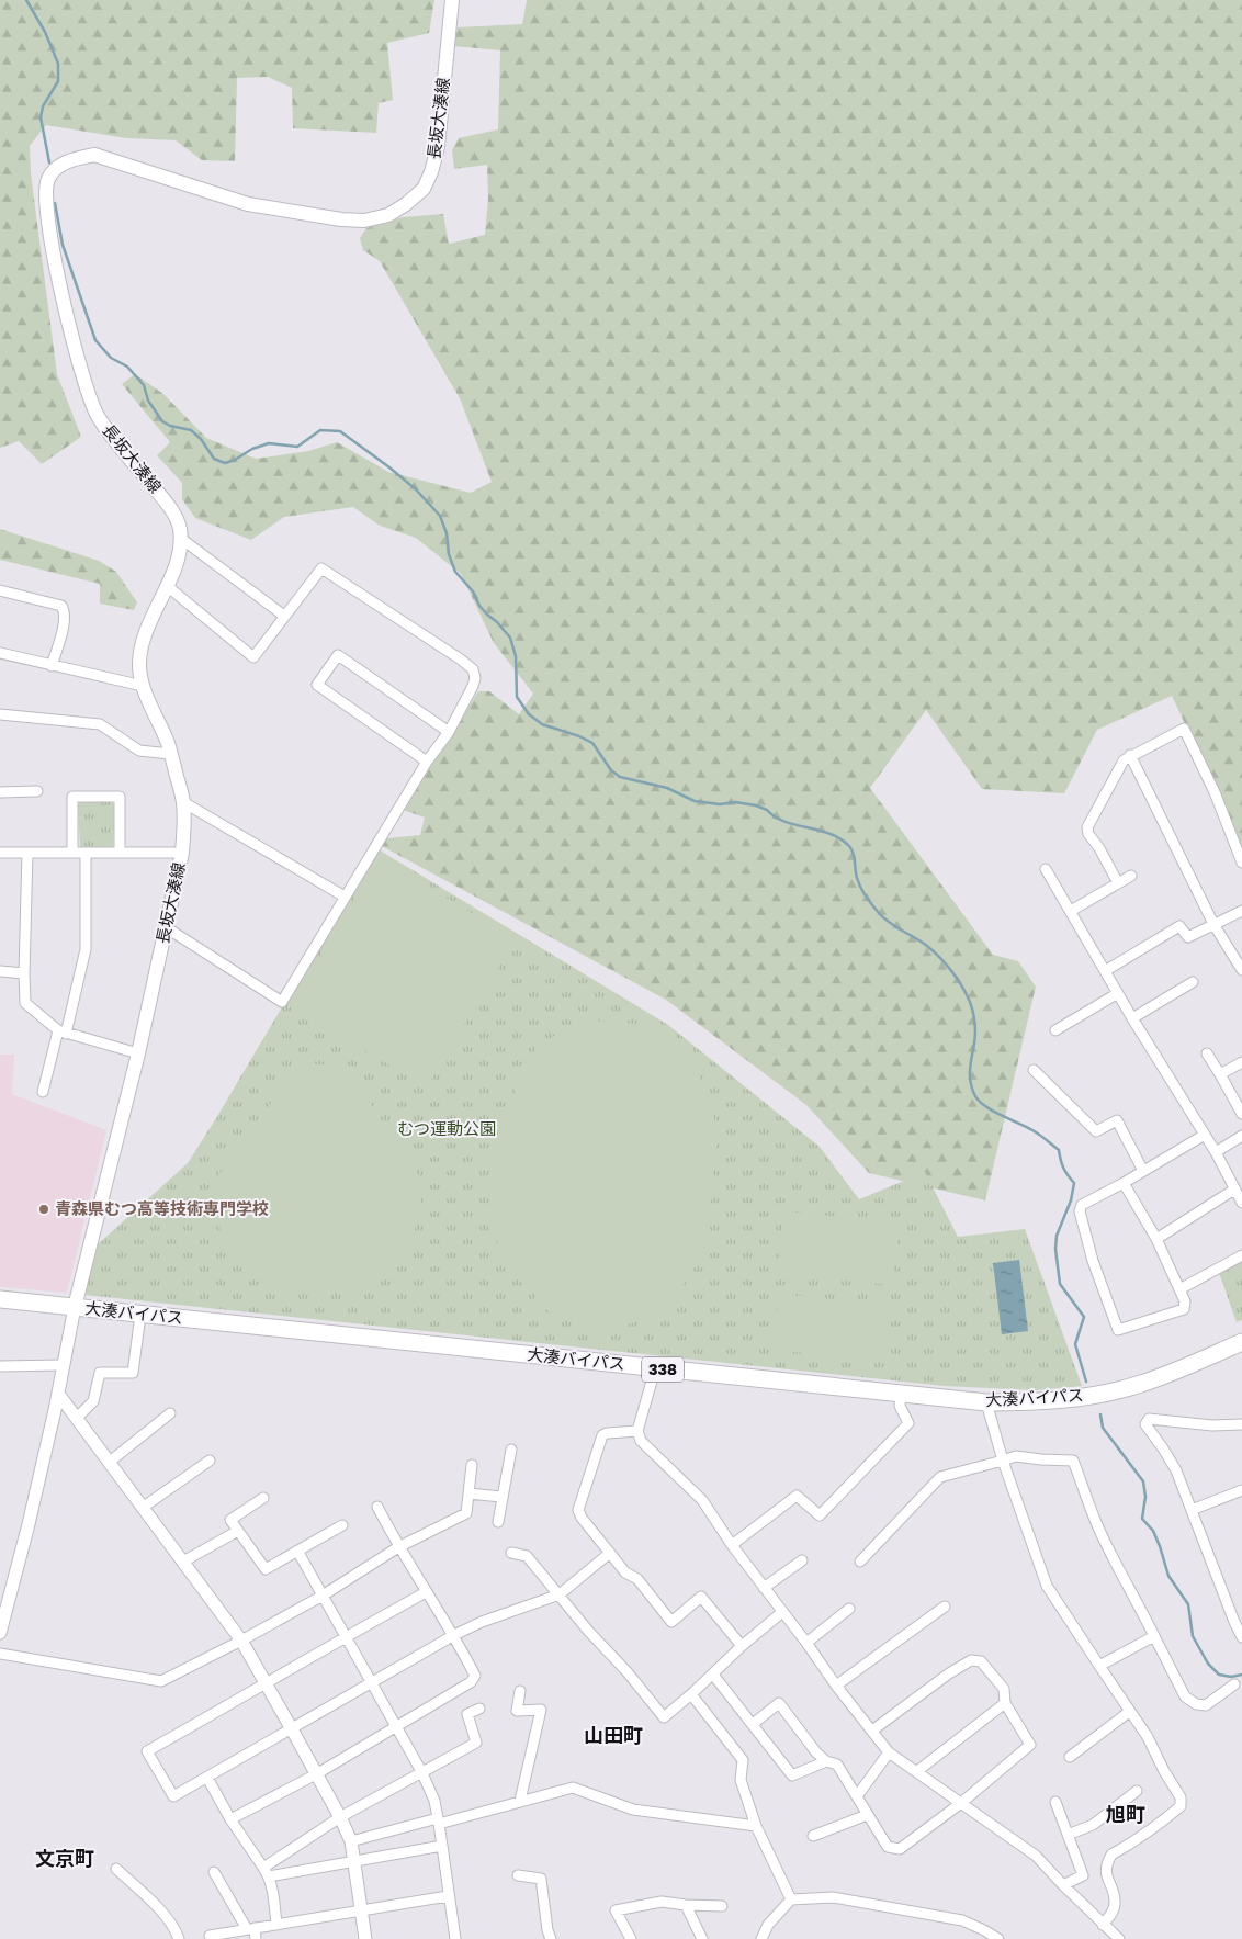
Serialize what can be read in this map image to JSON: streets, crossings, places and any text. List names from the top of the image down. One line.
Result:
{"streets":{"highway":["大湊バイパス","338"],"main road":["長坂大湊線"]},"crossings":[["長坂大湊線","大湊バイパス"]],"districts":["山田町","旭町","文京町"],"parks":["むつ運動公園"],"places":["青森県むつ高等技術専門学校"]}
